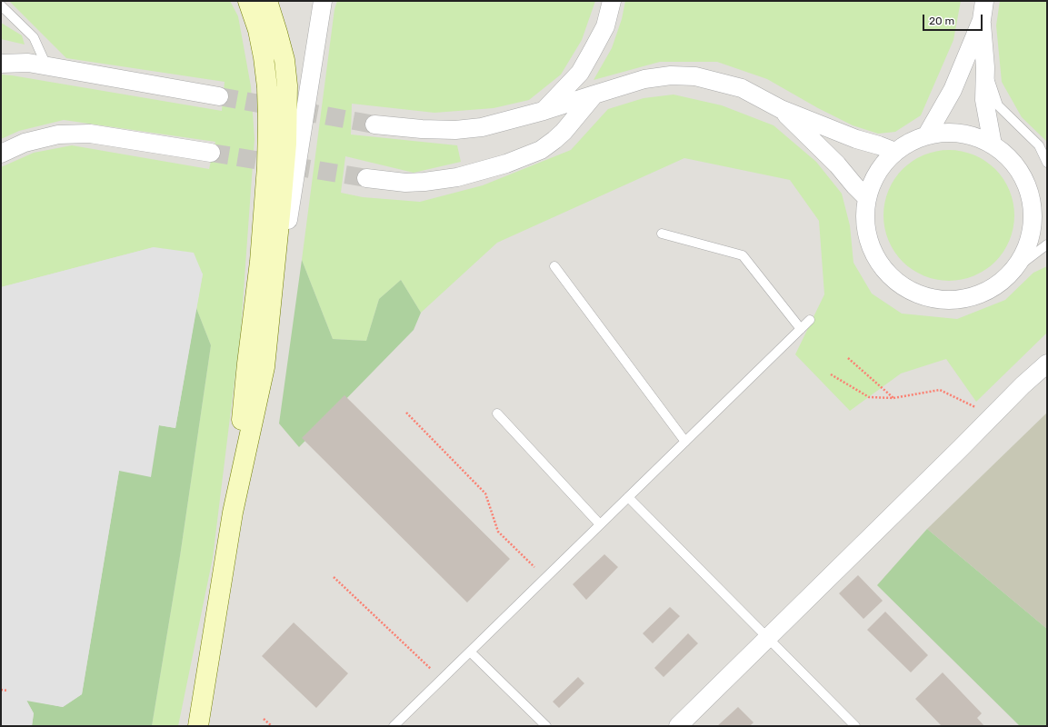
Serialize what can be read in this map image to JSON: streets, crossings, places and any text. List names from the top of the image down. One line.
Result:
{"scale_bar":"20 m"}
